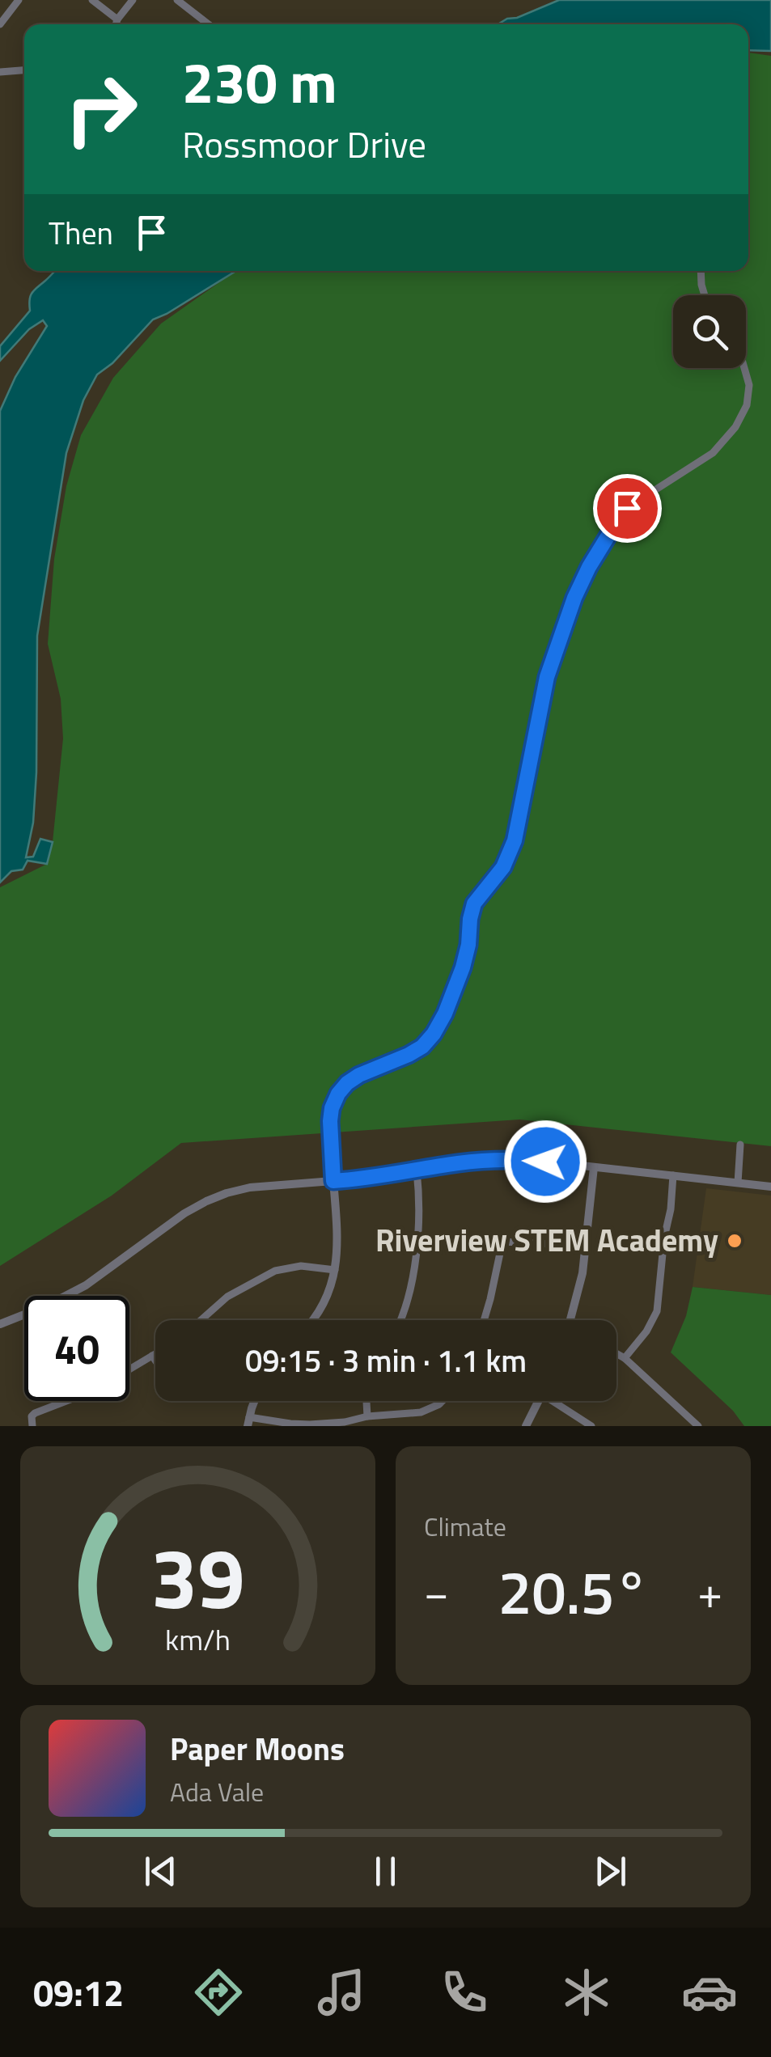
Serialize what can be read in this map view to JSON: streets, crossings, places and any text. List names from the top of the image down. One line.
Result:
{"places":["Riverview STEM Academy"],"page":{"turn":["230 m","Rossmoor Drive"],"then":"Then","limit":"40","trip":"09:15 · 3 min · 1.1 km","tile":"Climate","heat":["−","20.5°","+"],"song":["Paper Moons","Ada Vale"],"tabs":"09:12","gauge":["39","km/h"]}}
